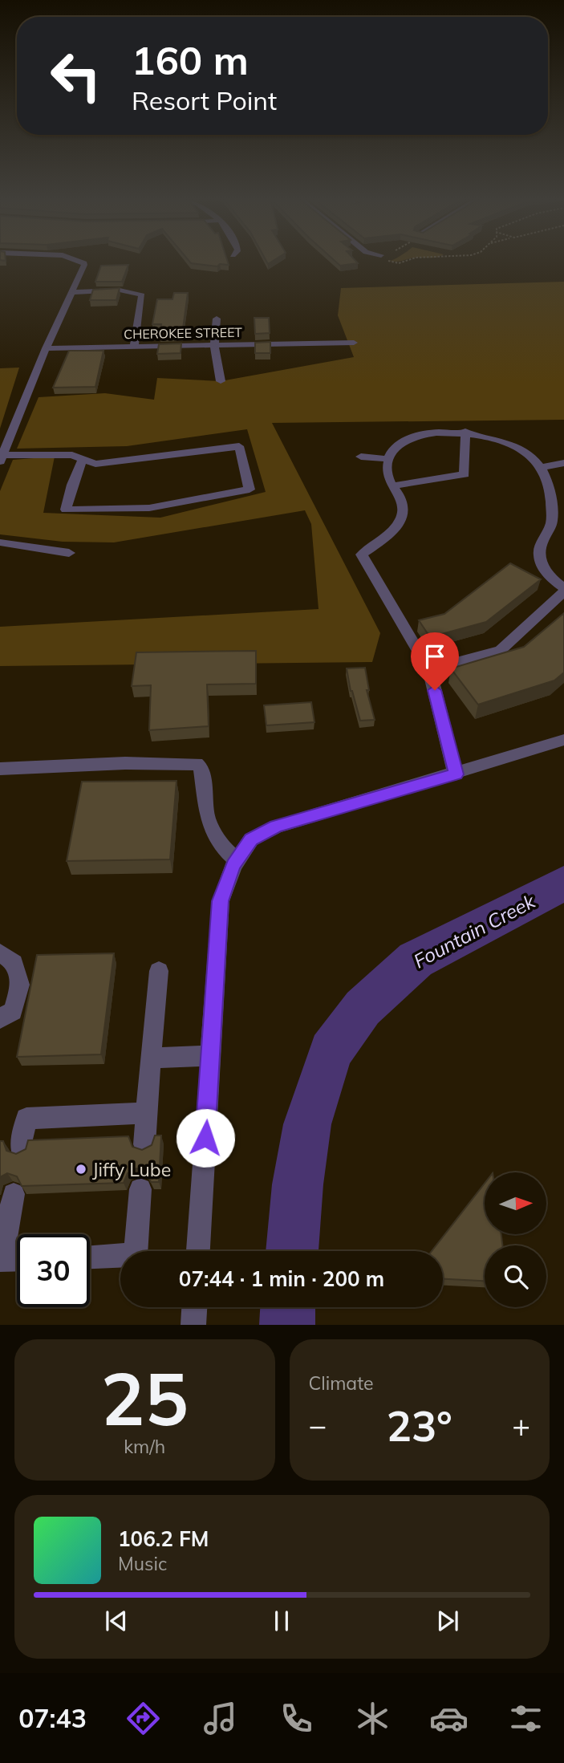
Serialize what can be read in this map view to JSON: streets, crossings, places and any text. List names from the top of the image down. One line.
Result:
{"streets":{"street":["CHEROKEE STREET"]},"water":["Fountain Creek"],"places":["Jiffy Lube"],"north":"right","page":{"turn":["160 m","Resort Point"],"limit":"30","trip":"07:44 · 1 min · 200 m","tile":[["25","km/h"],"Climate"],"heat":["−","23°","+"],"song":["106.2 FM","Music"],"tabs":"07:43"}}
